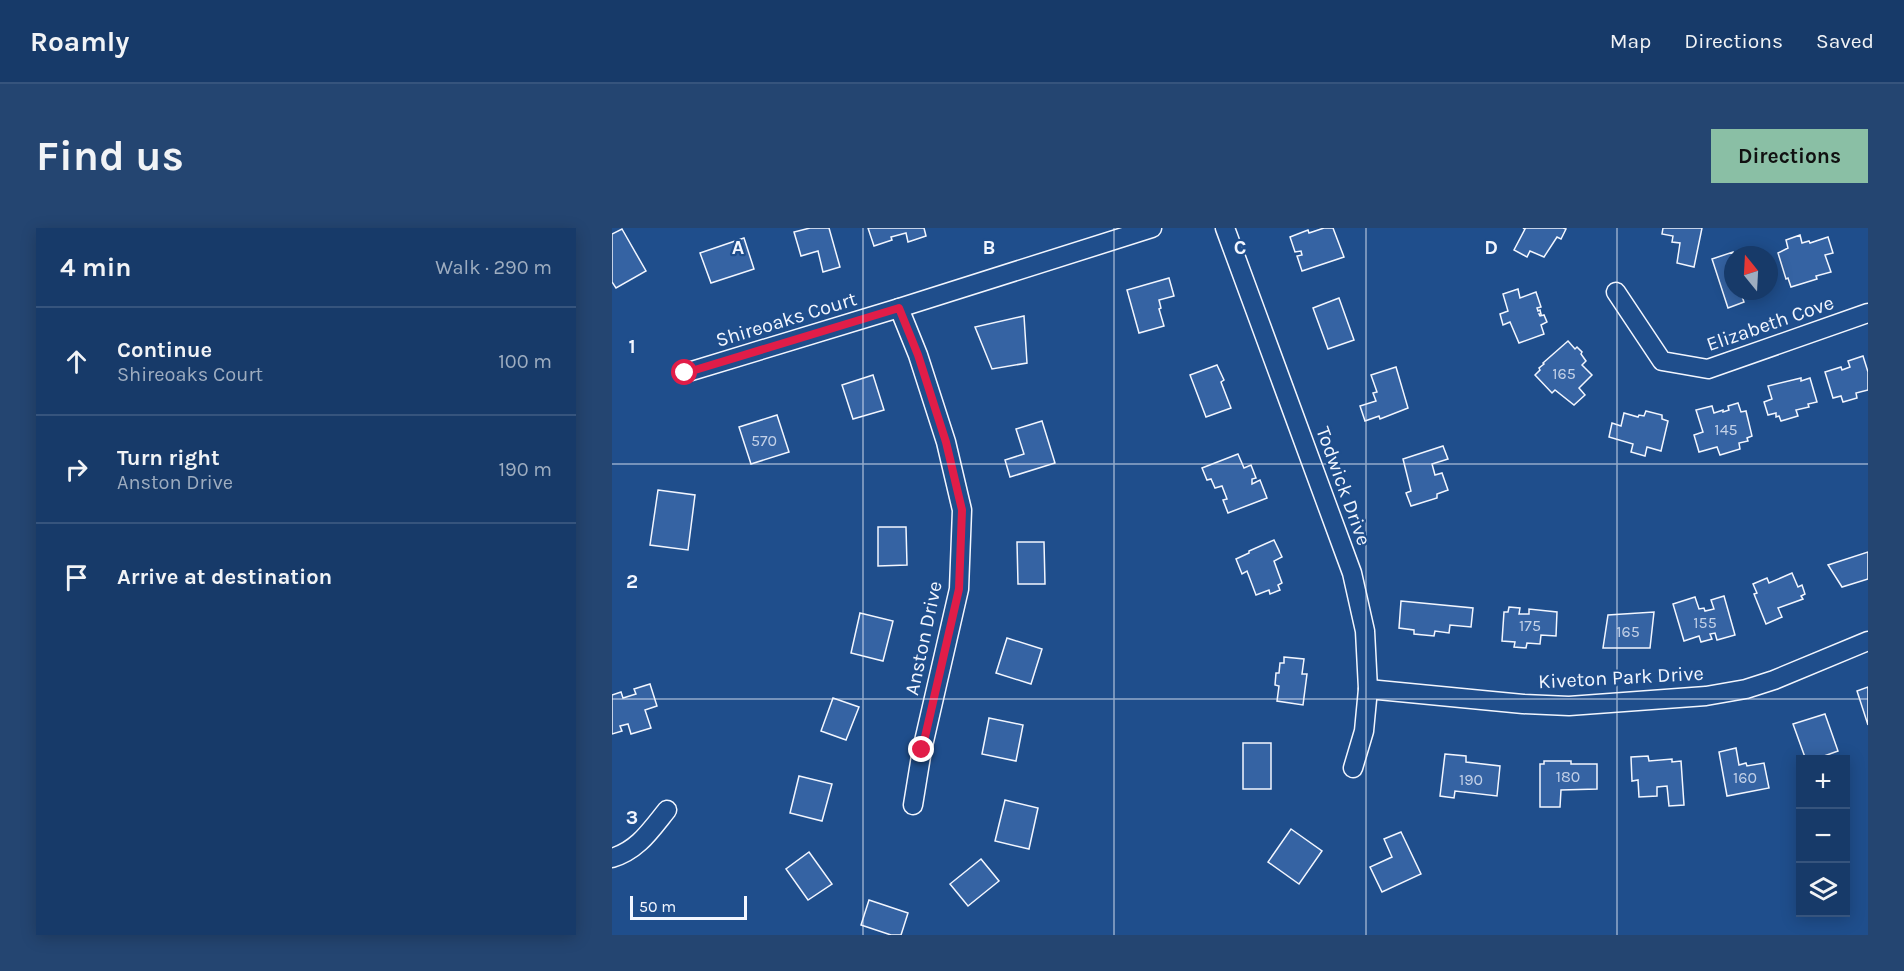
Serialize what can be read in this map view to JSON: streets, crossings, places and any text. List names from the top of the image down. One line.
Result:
{"streets":{"street":["Shireoaks Court","Elizabeth Cove","Todwick Drive","Anston Drive","Kiveton Park Drive"]},"crossings":[["Shireoaks Court","Anston Drive"],["Todwick Drive","Kiveton Park Drive"]],"house_numbers":["165","145","570","155","175","165","180","160","190"],"scale_bar":"50 m","north":"top","page":{"header":"Roamly","nav":["Map","Directions","Saved"],"buttons":"Directions","title":"Find us","heading":["4 min","Walk · 290 m"],"list":[["Continue","Shireoaks Court","100 m"],["Turn right","Anston Drive","190 m"],"Arrive at destination"],"map_buttons":["+","−"],"scale":"50 m"},"grid":{"columns":["A","B","C","D"],"rows":["1","2","3"]}}
